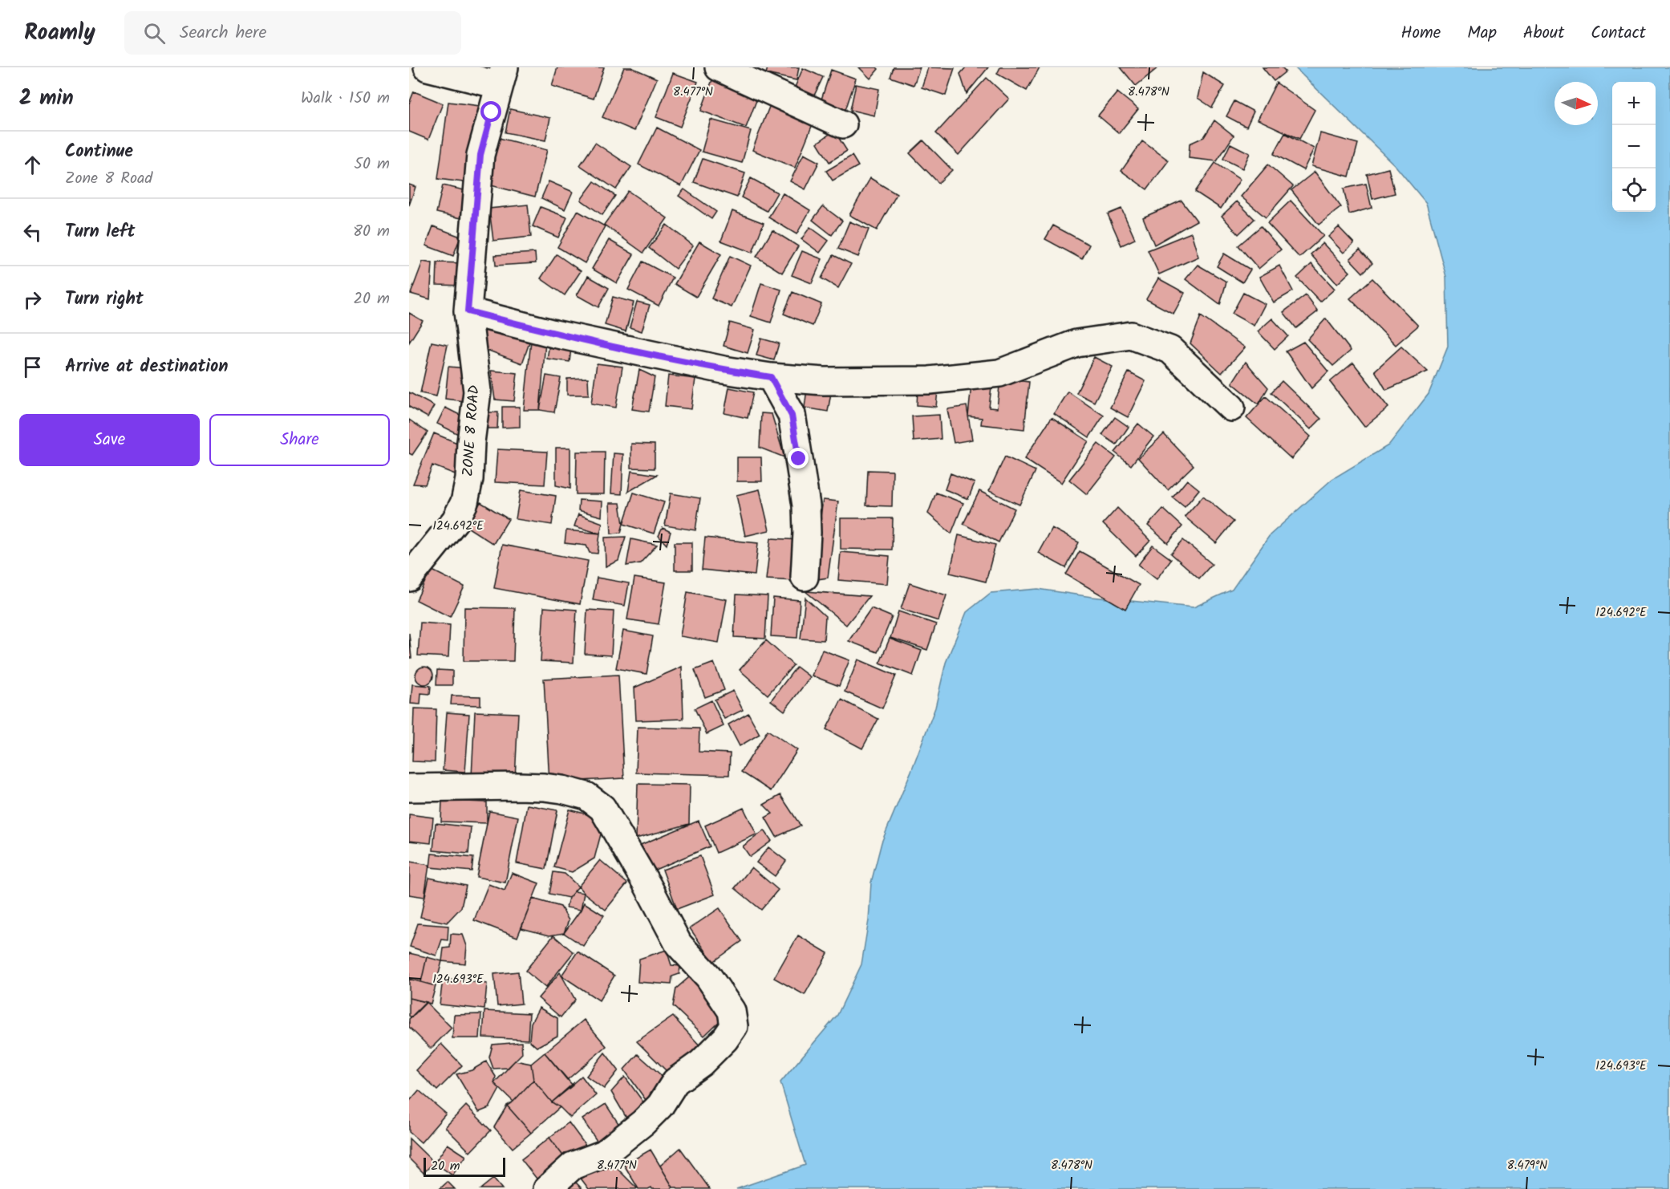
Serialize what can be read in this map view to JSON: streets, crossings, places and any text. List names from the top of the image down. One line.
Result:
{"streets":{"street":["ZONE 8 ROAD"]},"scale_bar":"20 m","north":"right","page":{"header":"Roamly","search":"Search here","nav":["Home","Map","About","Contact"],"heading":["2 min","Walk · 150 m"],"map_buttons":["+","−"],"list":[["Continue","Zone 8 Road","50 m"],["Turn left","80 m"],["Turn right","20 m"],"Arrive at destination"],"buttons":["Save","Share"],"scale":"20 m"},"coordinates":["8.477°N","8.478°N","124.692°E","124.693°E","8.479°N"]}
